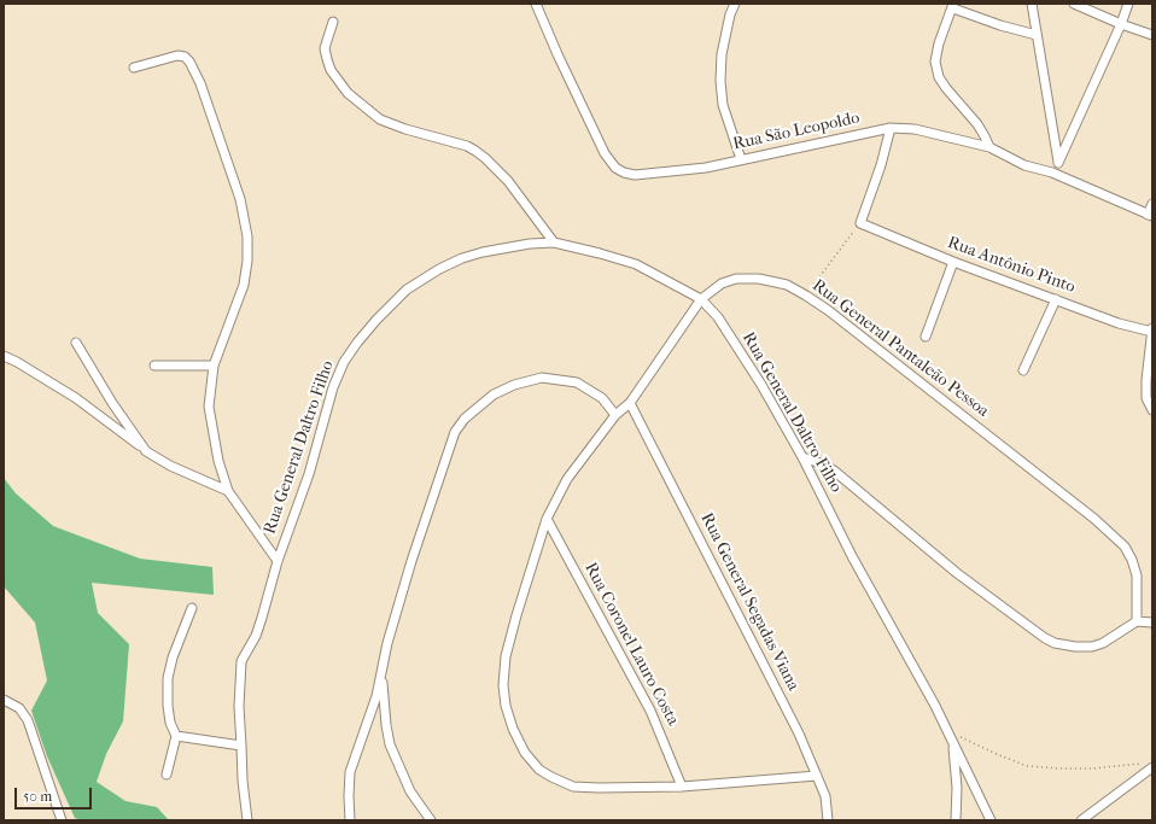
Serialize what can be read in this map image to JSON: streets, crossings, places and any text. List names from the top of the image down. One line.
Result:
{"streets":{"street":["Rua São Leopoldo","Rua Antônio Pinto","Rua General Pantaleão Pessoa","Rua General Daltro Filho","Rua General Segadas Viana","Rua Coronel Lauro Costa"]},"crossings":[["Rua General Pantaleão Pessoa","Rua General Daltro Filho"],["Rua General Pantaleão Pessoa","Rua General Segadas Viana"],["Rua General Pantaleão Pessoa","Rua Coronel Lauro Costa"]],"scale_bar":"50 m"}
